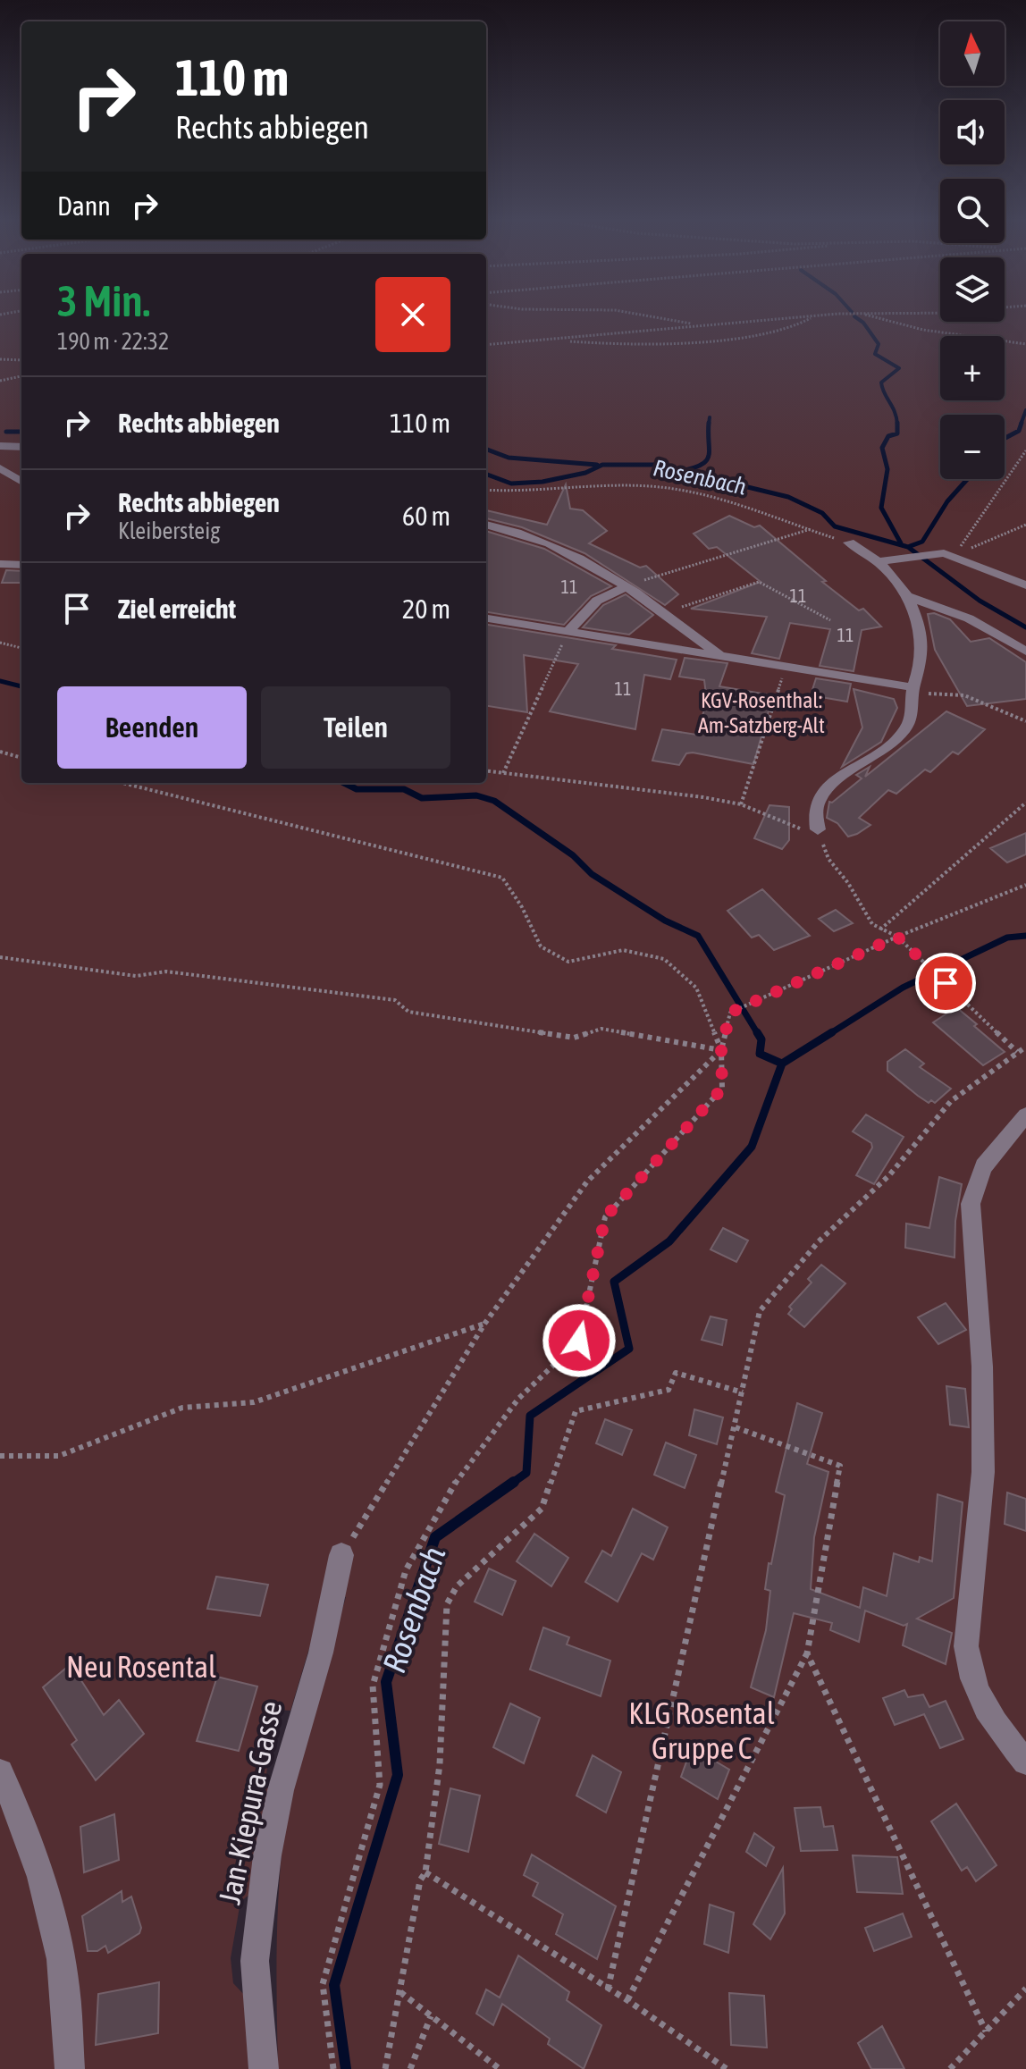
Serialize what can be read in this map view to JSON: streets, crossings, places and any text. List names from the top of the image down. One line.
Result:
{"streets":{"street":["Jan-Kiepura-Gasse"]},"water":["Rosenbach"],"parks":["KGV-Rosenthal: Am-Satzberg-Alt","Neu Rosental","KLG Rosental Gruppe C"],"house_numbers":["11","11","11","11"],"north":"top","page":{"map_buttons":["+","−"],"turn":["110 m","Rechts abbiegen"],"then":"Dann","heading":["3 Min.","190 m · 22:32"],"list":[{"name":"Rechts abbiegen","value":"110 m"},{"name":"Rechts abbiegen","note":"Kleibersteig","value":"60 m"},{"name":"Ziel erreicht","value":"20 m"}],"buttons":["Beenden","Teilen"]}}
